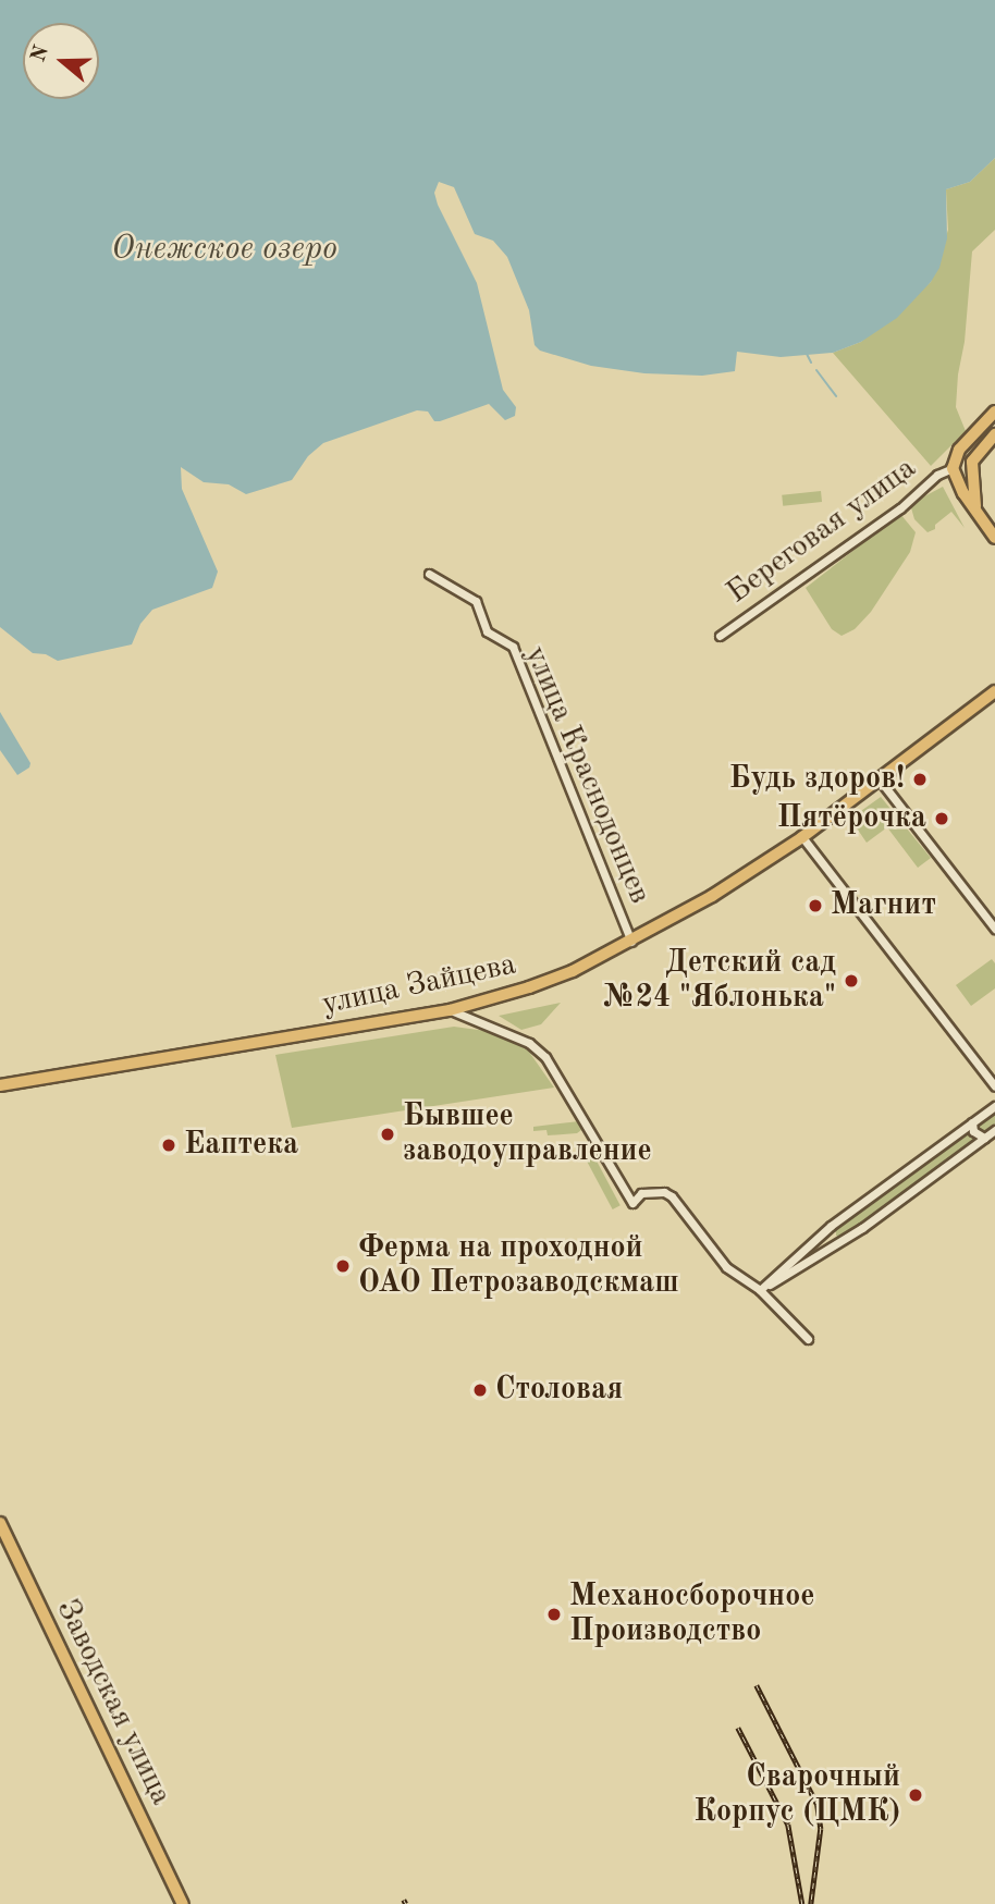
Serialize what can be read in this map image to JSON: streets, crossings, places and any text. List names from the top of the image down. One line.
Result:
{"streets":{"main road":["улица Зайцева","Заводская улица"],"street":["Береговая улица","улица Краснодонцев"]},"crossings":[["улица Краснодонцев","улица Зайцева"]],"water":["Онежское озеро"],"places":["Будь здоров!","Пятёрочка","Магнит","Детский сад №24 \"Яблонька\"","Бывшее заводоуправление","Еаптека","Ферма на проходной ОАО Петрозаводскмаш","Столовая","Механосборочное Производство","Сварочный Корпус (ЦМК)"],"north":"left"}
